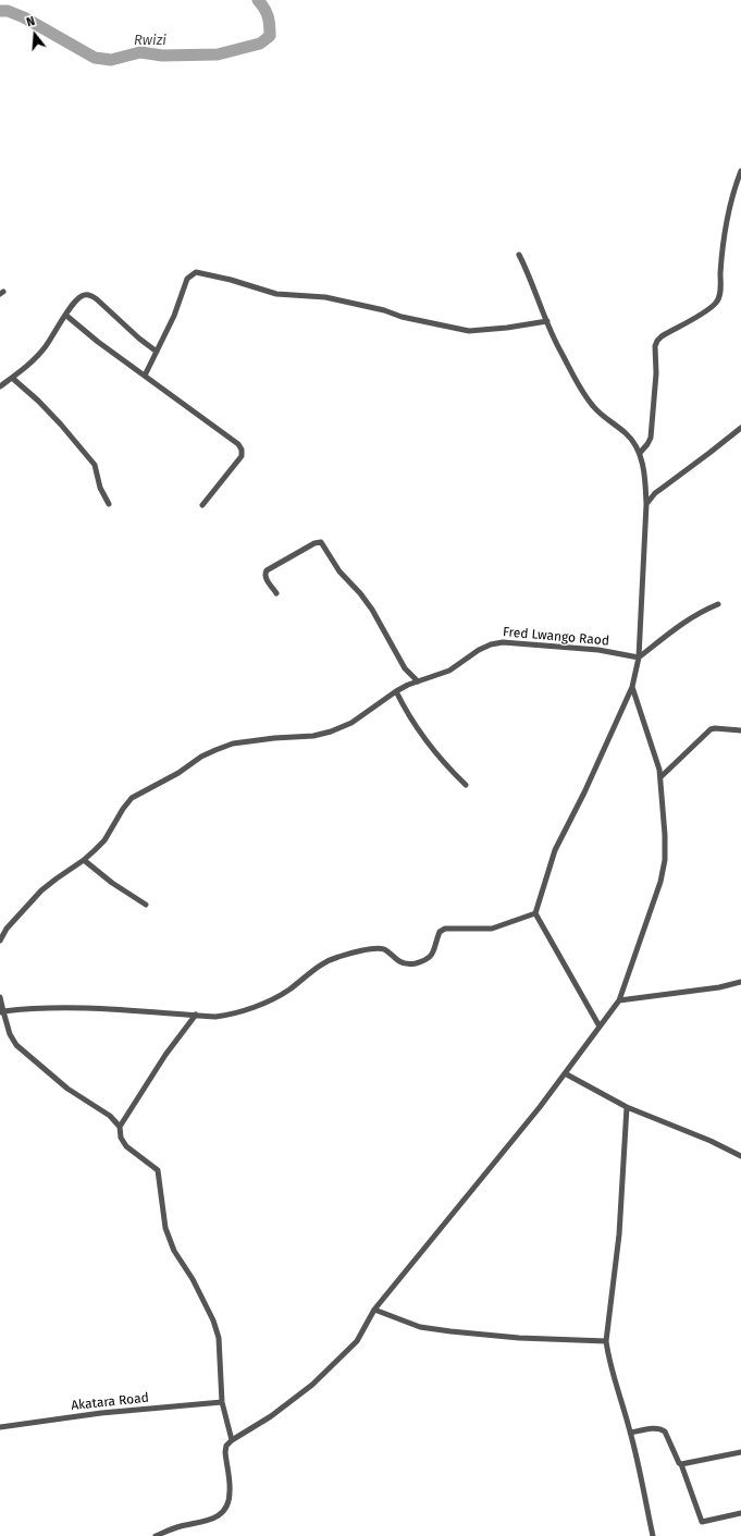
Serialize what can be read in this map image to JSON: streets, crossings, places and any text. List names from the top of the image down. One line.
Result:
{"streets":{"street":["Fred Lwango Raod","Akatara Road"]},"water":["Rwizi"],"north":"top"}
